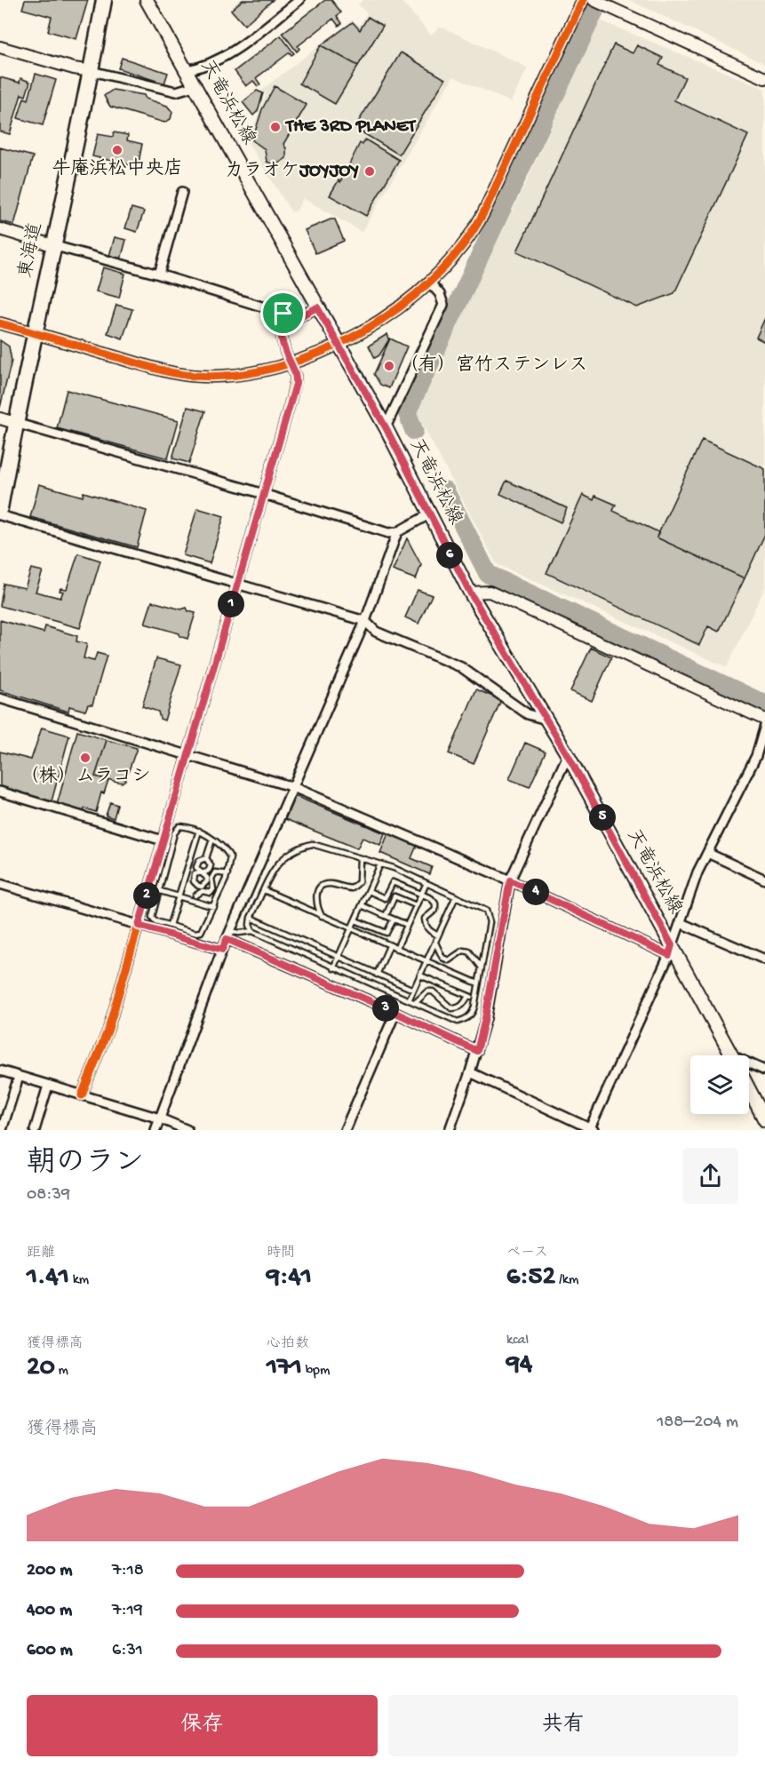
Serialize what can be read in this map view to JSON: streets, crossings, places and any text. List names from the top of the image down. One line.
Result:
{"streets":{"highway":["東海道"],"main road":["天竜浜松線"]},"places":["THE 3RD PLANET","牛庵浜松中央店","カラオケJOYJOY","（有）宮竹ステンレス","（株）ムラコシ"],"page":{"pins":["6","1","5","4","2","3"],"heading":["朝のラン","08:39"],"stats":[["距離","1.41 km"],["時間","9:41"],["ペース","6:52 /km"],["獲得標高","20 m"],["心拍数","171 bpm"],["kcal","94"]],"chart":["獲得標高","188–204 m"],"list":[{"name":"200 m","note":"7:18"},{"name":"400 m","note":"7:19"},{"name":"600 m","note":"6:31"}],"buttons":["保存","共有"]}}
